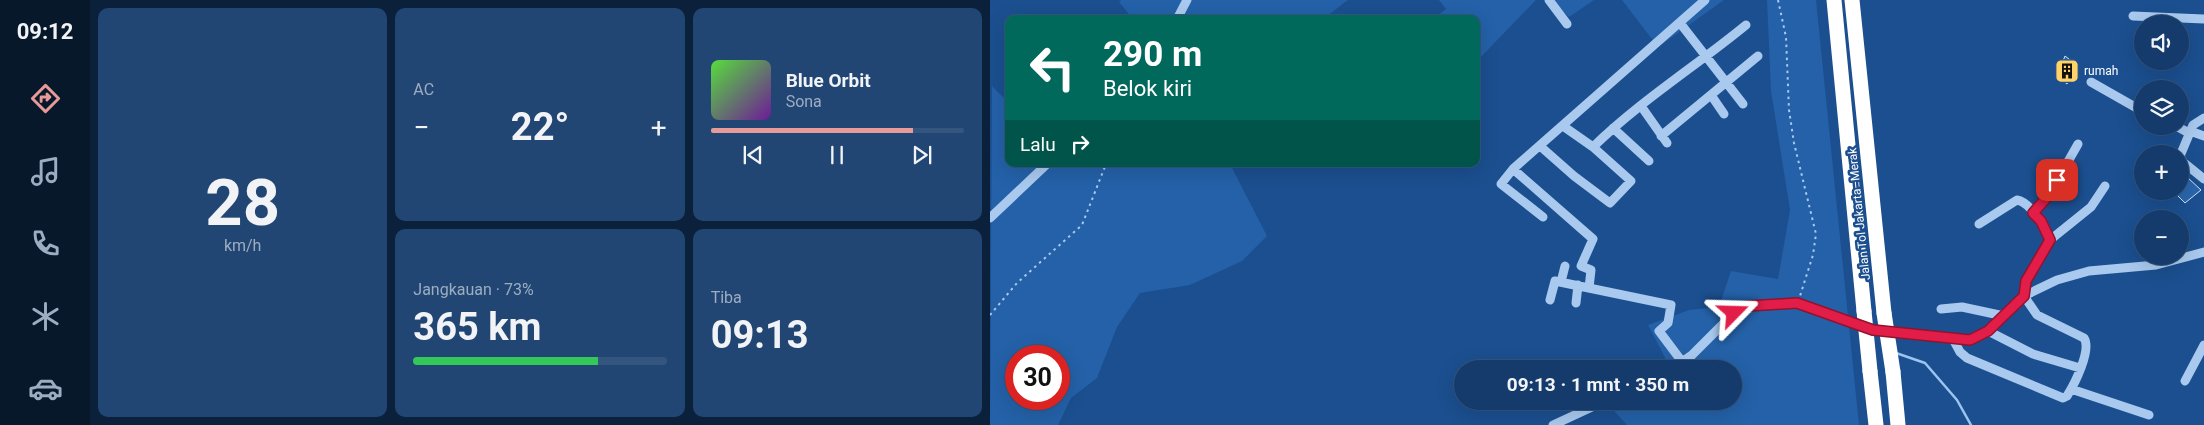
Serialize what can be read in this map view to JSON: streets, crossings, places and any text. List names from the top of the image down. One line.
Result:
{"streets":{"highway":["Jalan Tol Jakarta–Merak"]},"places":{"building":["rumah"]},"page":{"tabs":"09:12","tile":[["28","km/h"],"AC",["Jangkauan · 73%","365 km"],["Tiba","09:13"]],"map_buttons":["+","−"],"turn":["290 m","Belok kiri"],"song":["Blue Orbit","Sona"],"heat":["−","22°","+"],"then":"Lalu","limit":"30","trip":"09:13 · 1 mnt · 350 m"}}
